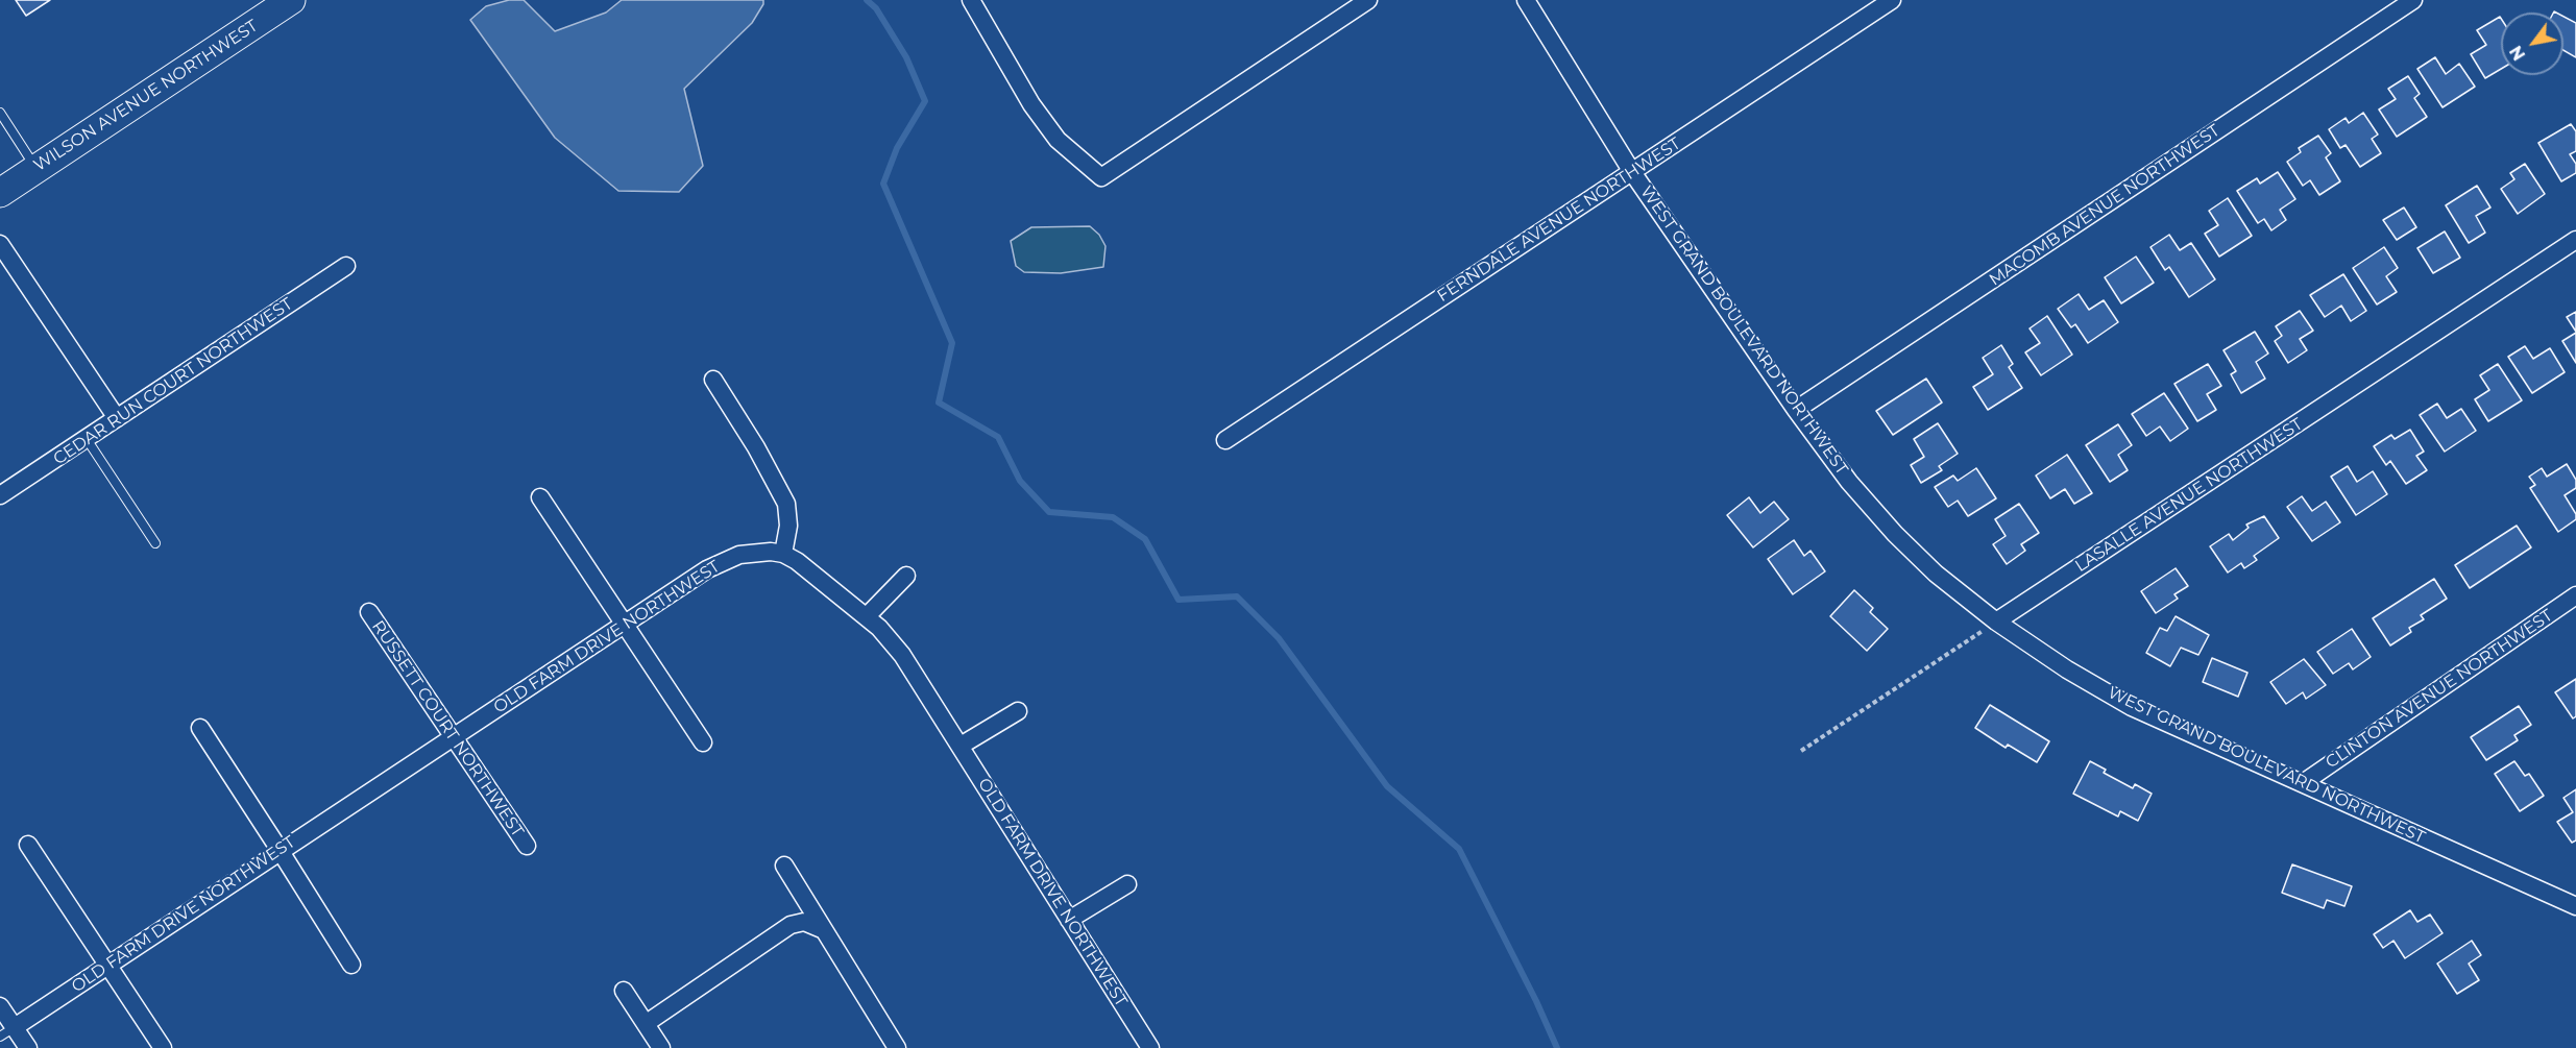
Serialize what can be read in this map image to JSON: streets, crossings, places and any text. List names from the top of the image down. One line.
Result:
{"streets":{"main road":["WILSON AVENUE NORTHWEST"],"street":["MACOMB AVENUE NORTHWEST","FERNDALE AVENUE NORTHWEST","WEST GRAND BOULEVARD NORTHWEST","CEDAR RUN COURT NORTHWEST","LASALLE AVENUE NORTHWEST","OLD FARM DRIVE NORTHWEST","CLINTON AVENUE NORTHWEST","RUSSETT COURT NORTHWEST"]},"crossings":[["MACOMB AVENUE NORTHWEST","WEST GRAND BOULEVARD NORTHWEST"],["FERNDALE AVENUE NORTHWEST","WEST GRAND BOULEVARD NORTHWEST"],["WEST GRAND BOULEVARD NORTHWEST","LASALLE AVENUE NORTHWEST"],["WEST GRAND BOULEVARD NORTHWEST","CLINTON AVENUE NORTHWEST"],["OLD FARM DRIVE NORTHWEST","RUSSETT COURT NORTHWEST"]],"north":"bottom left"}
